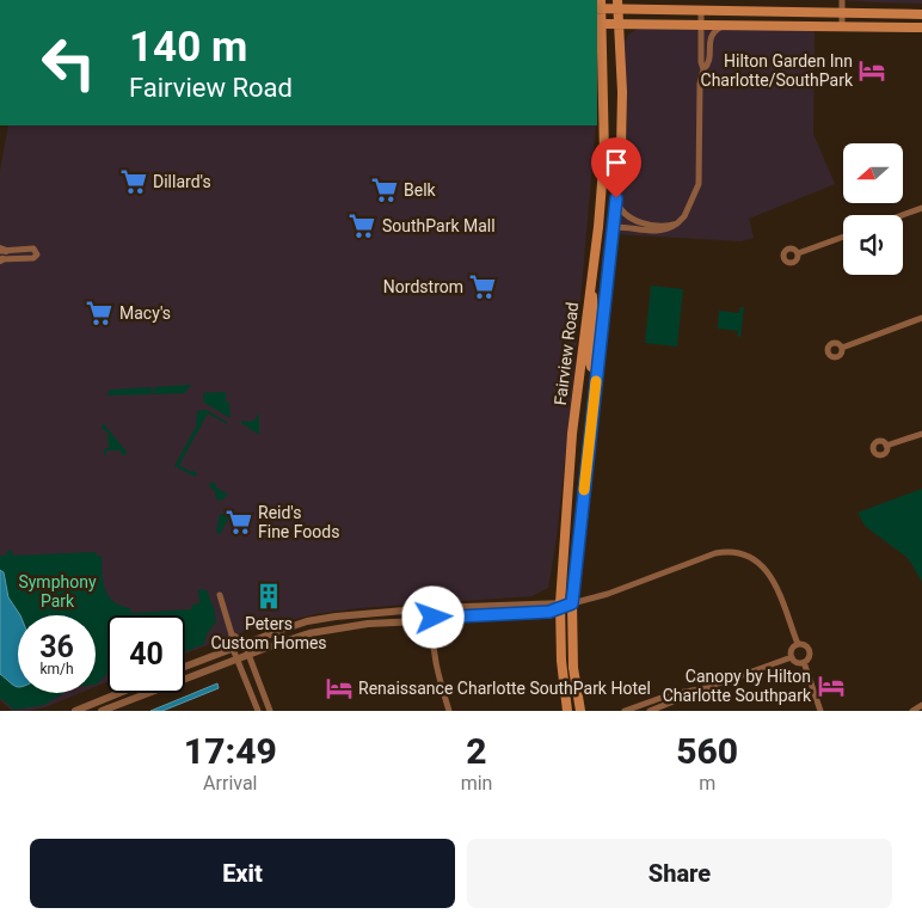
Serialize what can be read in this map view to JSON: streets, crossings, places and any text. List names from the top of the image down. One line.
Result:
{"streets":{"main road":["Fairview Road"]},"parks":["Symphony Park"],"places":{"hotel":["Hilton Garden Inn Charlotte/SouthPark","Canopy by Hilton Charlotte Southpark","Renaissance Charlotte SouthPark Hotel"],"supermarket":["Dillard's","Belk","SouthPark Mall","Nordstrom","Macy's","Reid's Fine Foods"],"building":["Peters Custom Homes"]},"north":"left","page":{"turn":["140 m","Fairview Road"],"speed":"36 km/h","limit":"40","eta":["17:49","Arrival","2","min","560","m"],"buttons":["Exit","Share"]}}
